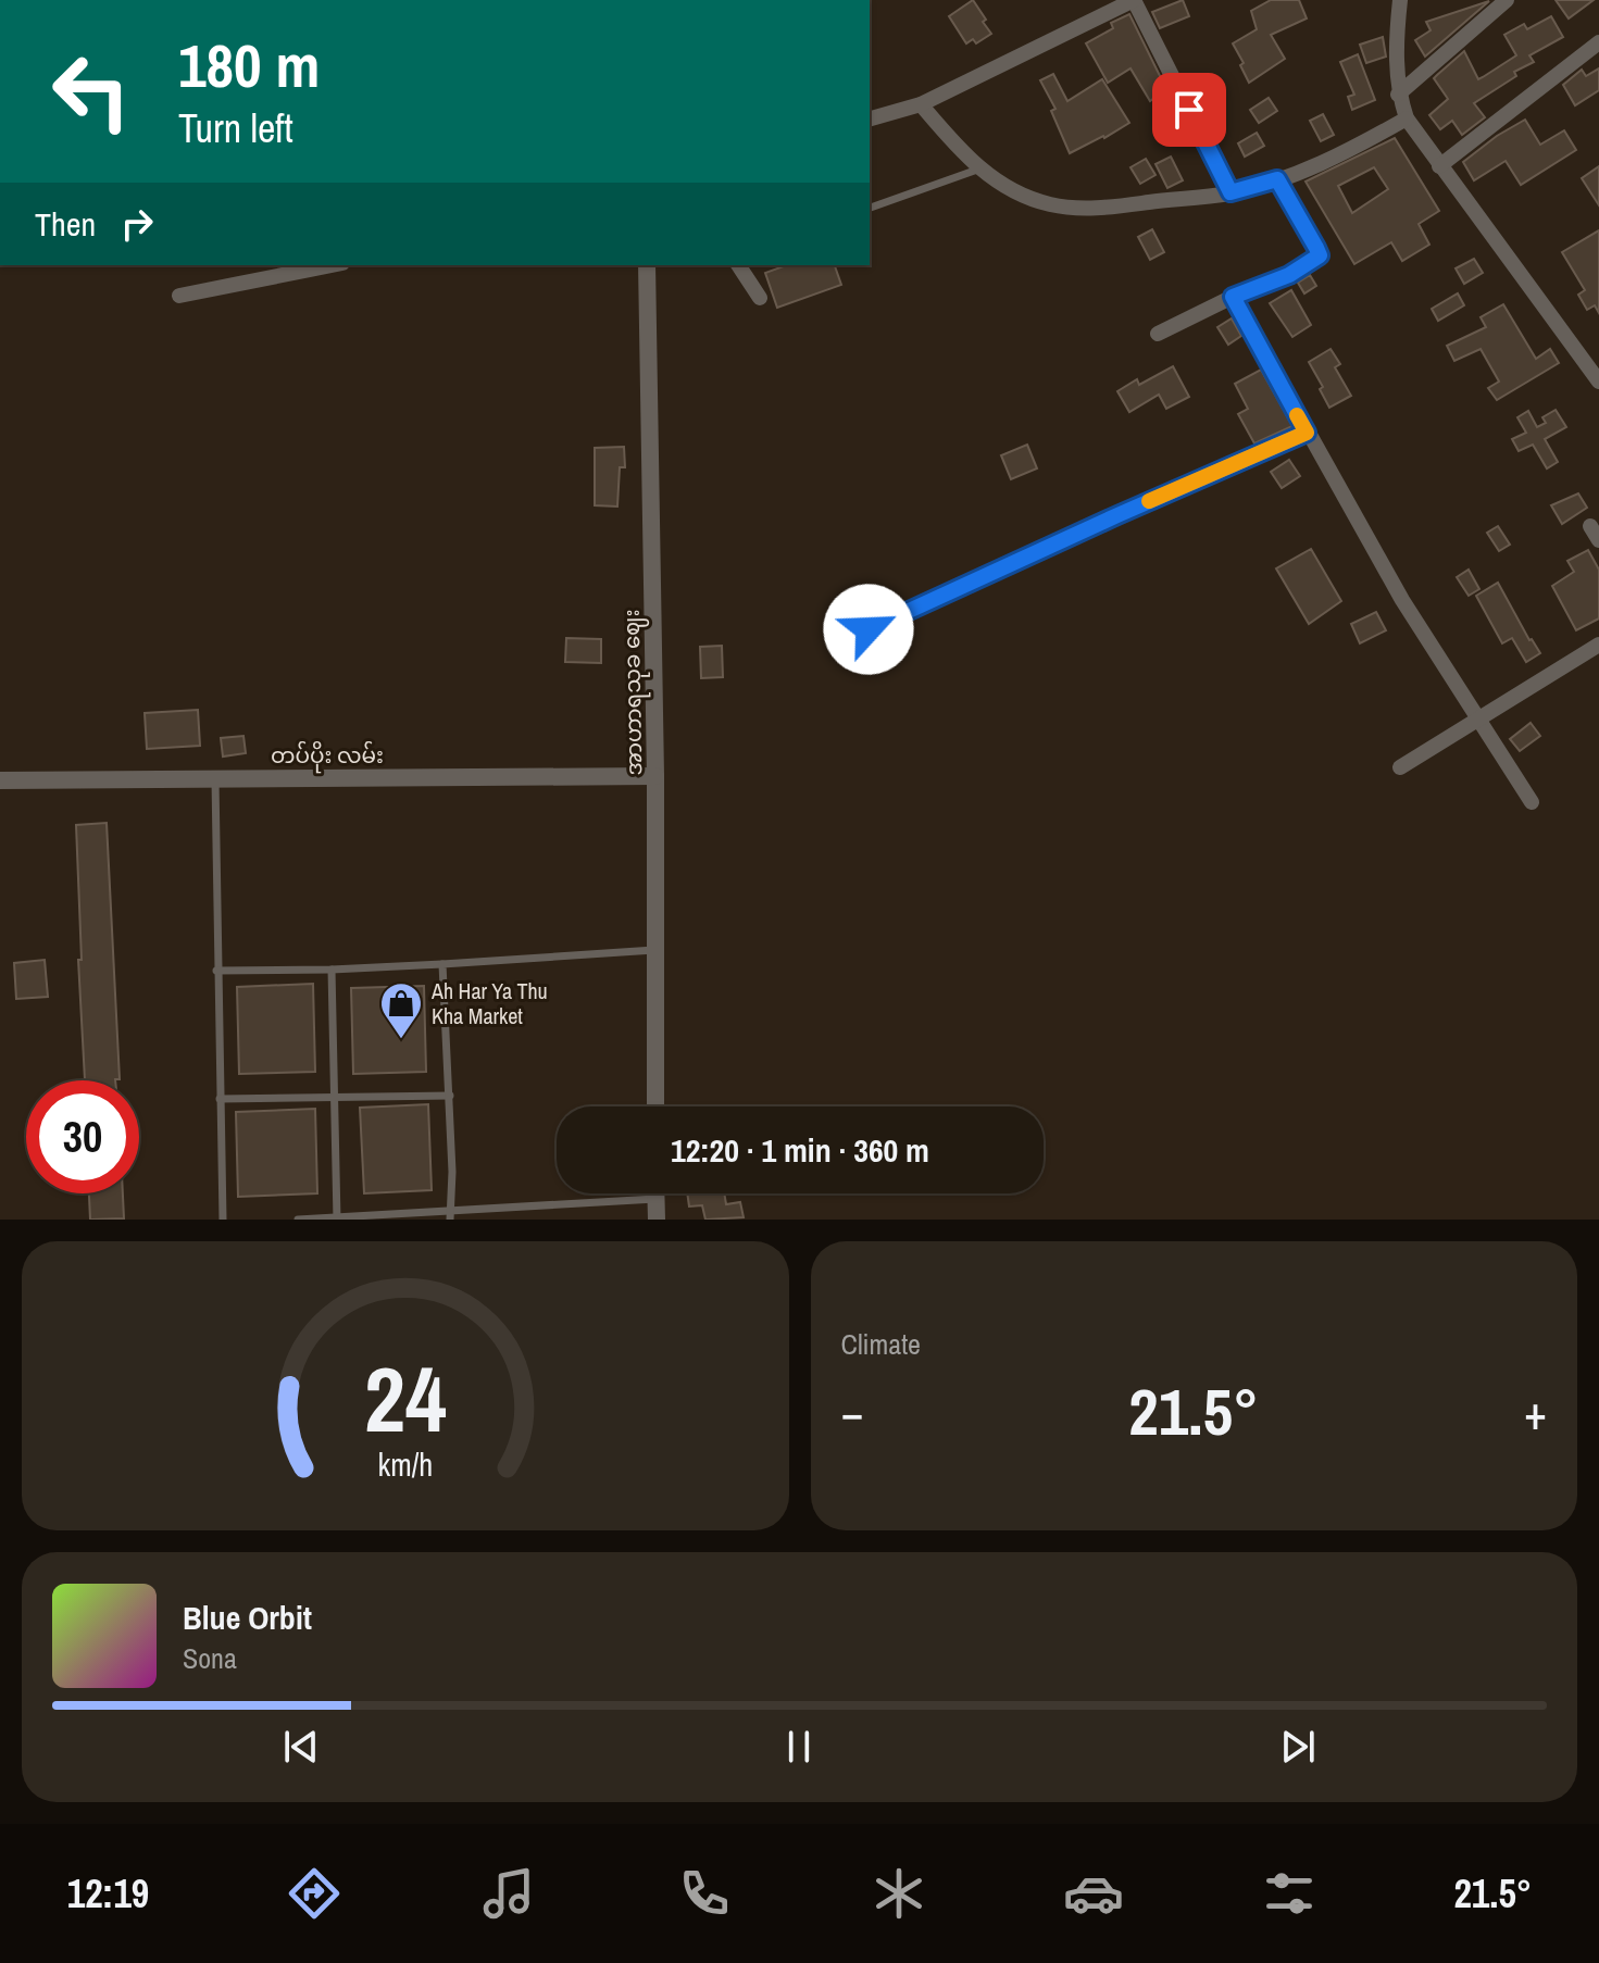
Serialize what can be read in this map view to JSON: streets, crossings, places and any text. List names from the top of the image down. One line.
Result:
{"streets":{"street":["အာဟာရသုခ ဈေး","တပ်ပိုး လမ်း"]},"crossings":[["အာဟာရသုခ ဈေး","တပ်ပိုး လမ်း"]],"places":{"shop":["Ah Har Ya Thu Kha Market"]},"page":{"turn":["180 m","Turn left"],"then":"Then","limit":"30","trip":"12:20 · 1 min · 360 m","tile":"Climate","heat":["−","21.5°","+"],"song":["Blue Orbit","Sona"],"tabs":["12:19","21.5°"],"gauge":["24","km/h"]}}
